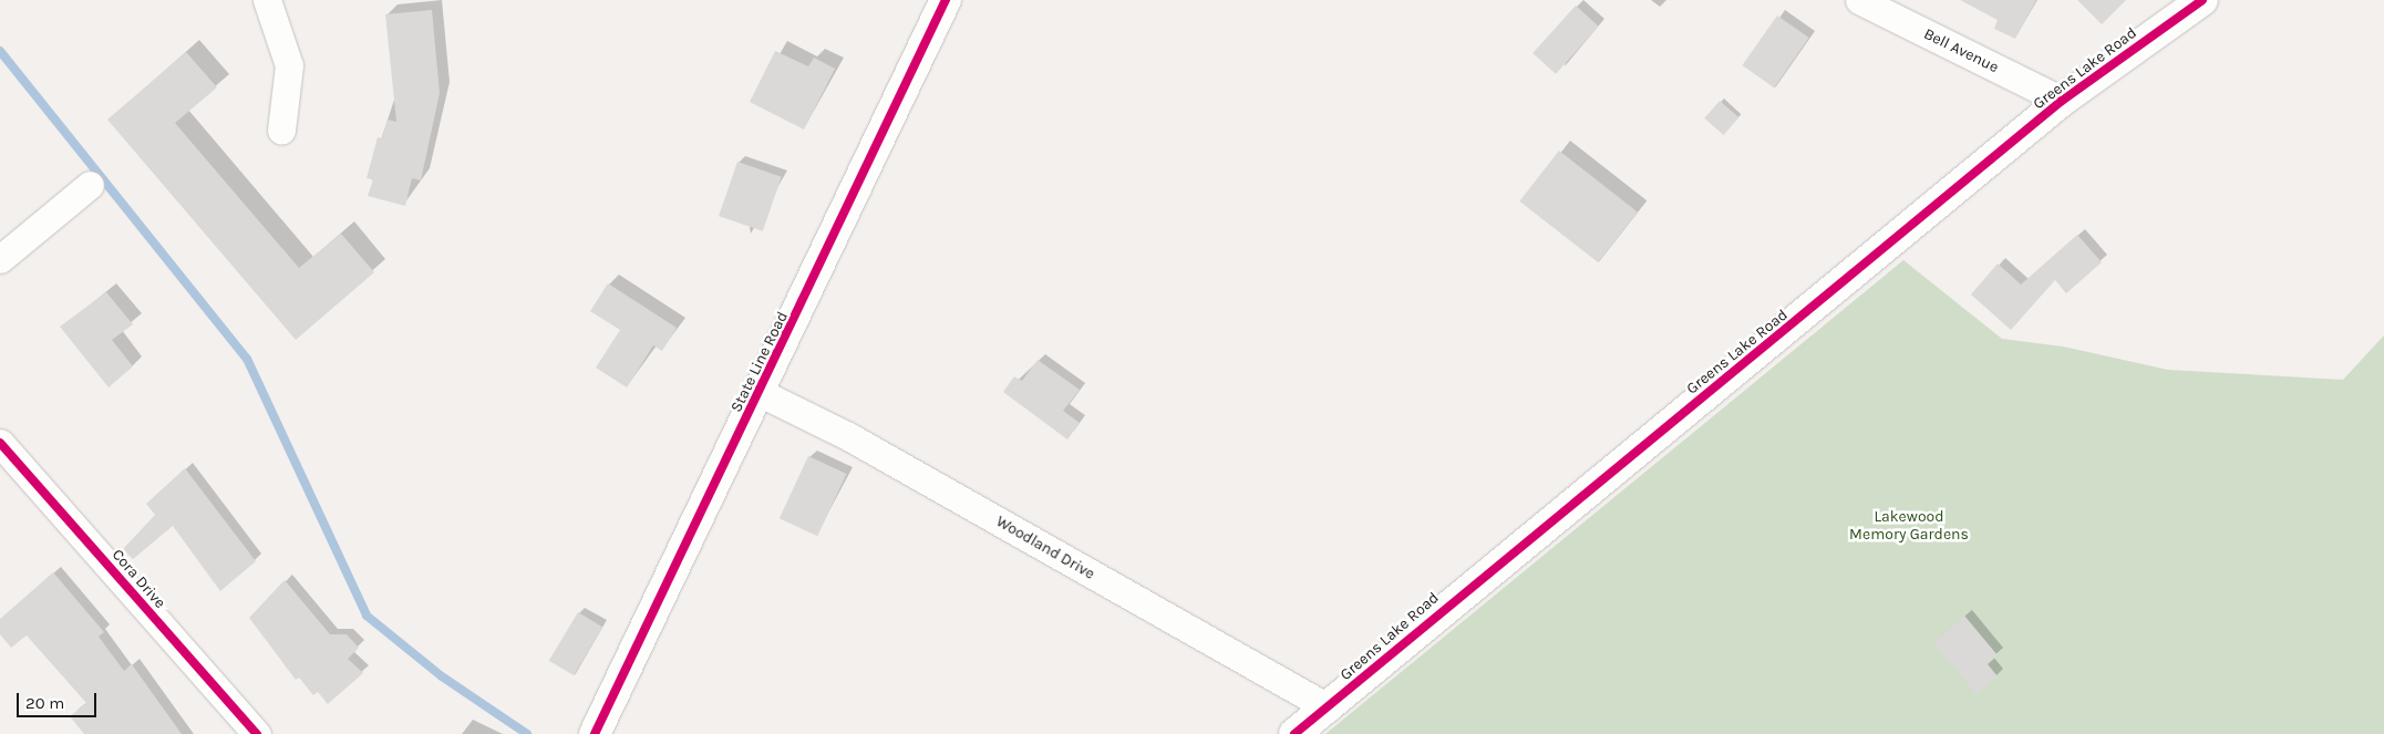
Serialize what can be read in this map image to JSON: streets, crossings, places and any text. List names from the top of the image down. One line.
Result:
{"streets":{"street":["Bell Avenue","Greens Lake Road","State Line Road","Woodland Drive","Cora Drive"]},"crossings":[["Bell Avenue","Greens Lake Road"],["Greens Lake Road","Woodland Drive"],["State Line Road","Woodland Drive"]],"parks":["Lakewood Memory Gardens"],"scale_bar":"20 m"}
